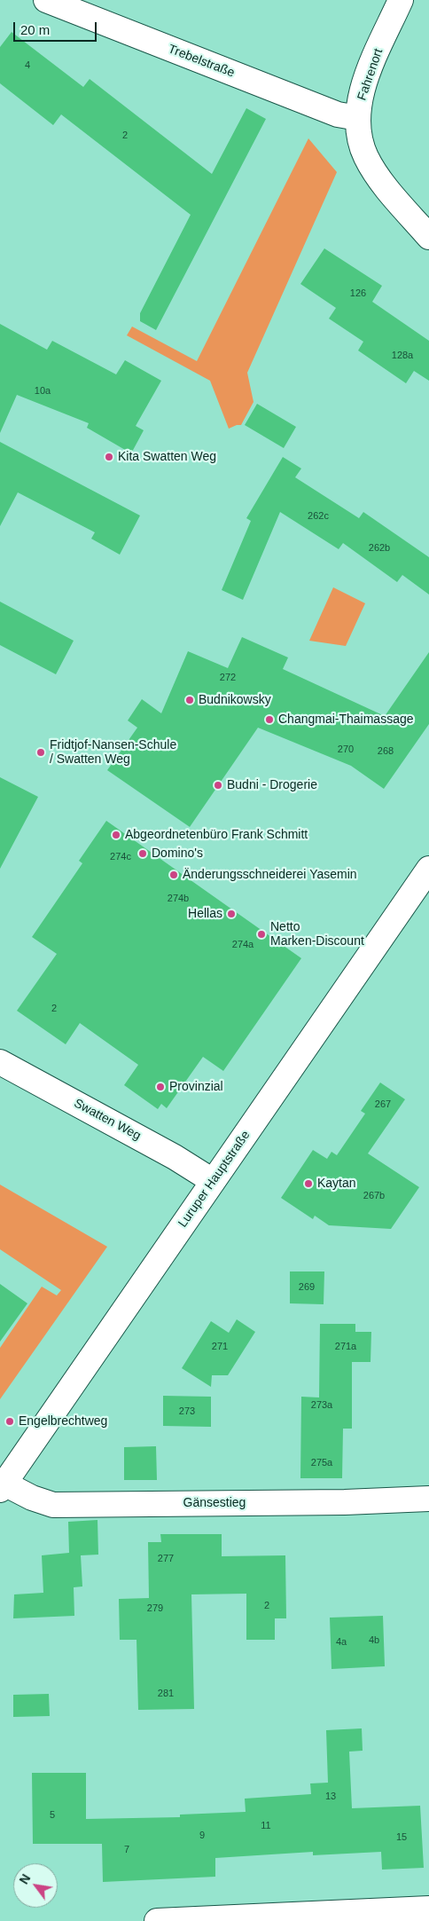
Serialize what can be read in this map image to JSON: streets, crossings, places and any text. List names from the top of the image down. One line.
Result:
{"streets":{"street":["Trebelstraße","Fahrenort","Swatten Weg","Luruper Hauptstraße","Gänsestieg"]},"crossings":[["Trebelstraße","Fahrenort"],["Swatten Weg","Luruper Hauptstraße"],["Luruper Hauptstraße","Gänsestieg"]],"places":["Kita Swatten Weg","Budnikowsky","Changmai-Thaimassage","Fridtjof-Nansen-Schule / Swatten Weg","Budni - Drogerie","Abgeordnetenbüro Frank Schmitt","Domino's","Änderungsschneiderei Yasemin","Hellas","Netto Marken-Discount","Provinzial","Kaytan","Engelbrechtweg"],"house_numbers":["4","2","126","128a","10a","262c","262b","272","270","268","274c","274b","274a","2","267","267b","269","271","271a","273a","273","275a","277","2","279","4b","4a","281","13","5","11","9","15","7"],"scale_bar":"20 m","north":"top left"}
